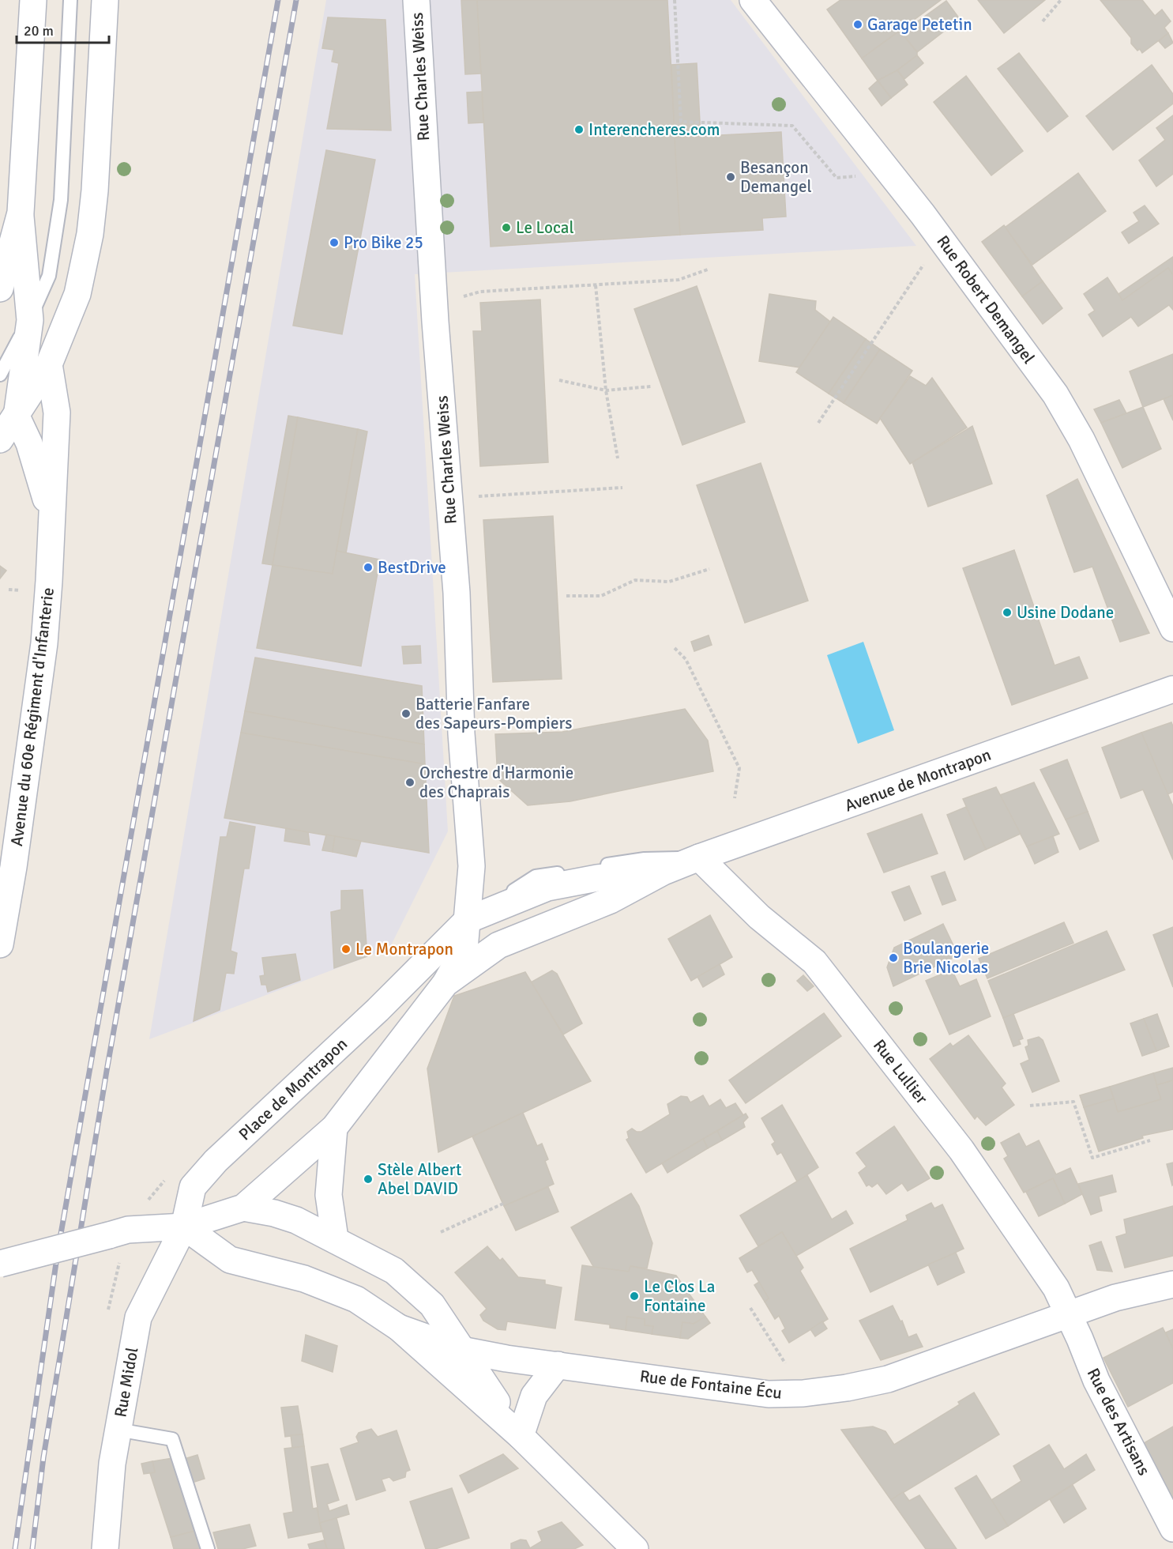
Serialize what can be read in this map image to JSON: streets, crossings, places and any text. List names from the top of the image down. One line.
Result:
{"streets":{"street":["Rue Charles Weiss","Rue Robert Demangel","Avenue du 60e Régiment d'Infanterie","Avenue de Montrapon","Rue Lullier","Place de Montrapon","Rue Midol","Rue de Fontaine Écu","Rue des Artisans"]},"crossings":[["Rue Charles Weiss","Avenue de Montrapon"],["Rue Charles Weiss","Place de Montrapon"],["Avenue de Montrapon","Rue Lullier"],["Avenue de Montrapon","Place de Montrapon"],["Rue Lullier","Rue de Fontaine Écu"],["Rue Lullier","Rue des Artisans"],["Place de Montrapon","Rue Midol"],["Rue de Fontaine Écu","Rue des Artisans"]],"places":["Garage Petetin","Interencheres.com","Besançon Demangel","Le Local","Pro Bike 25","BestDrive","Usine Dodane","Batterie Fanfare des Sapeurs-Pompiers","Orchestre d'Harmonie des Chaprais","Le Montrapon","Boulangerie Brie Nicolas","Stèle Albert Abel DAVID","Le Clos La Fontaine"],"scale_bar":"20 m"}
